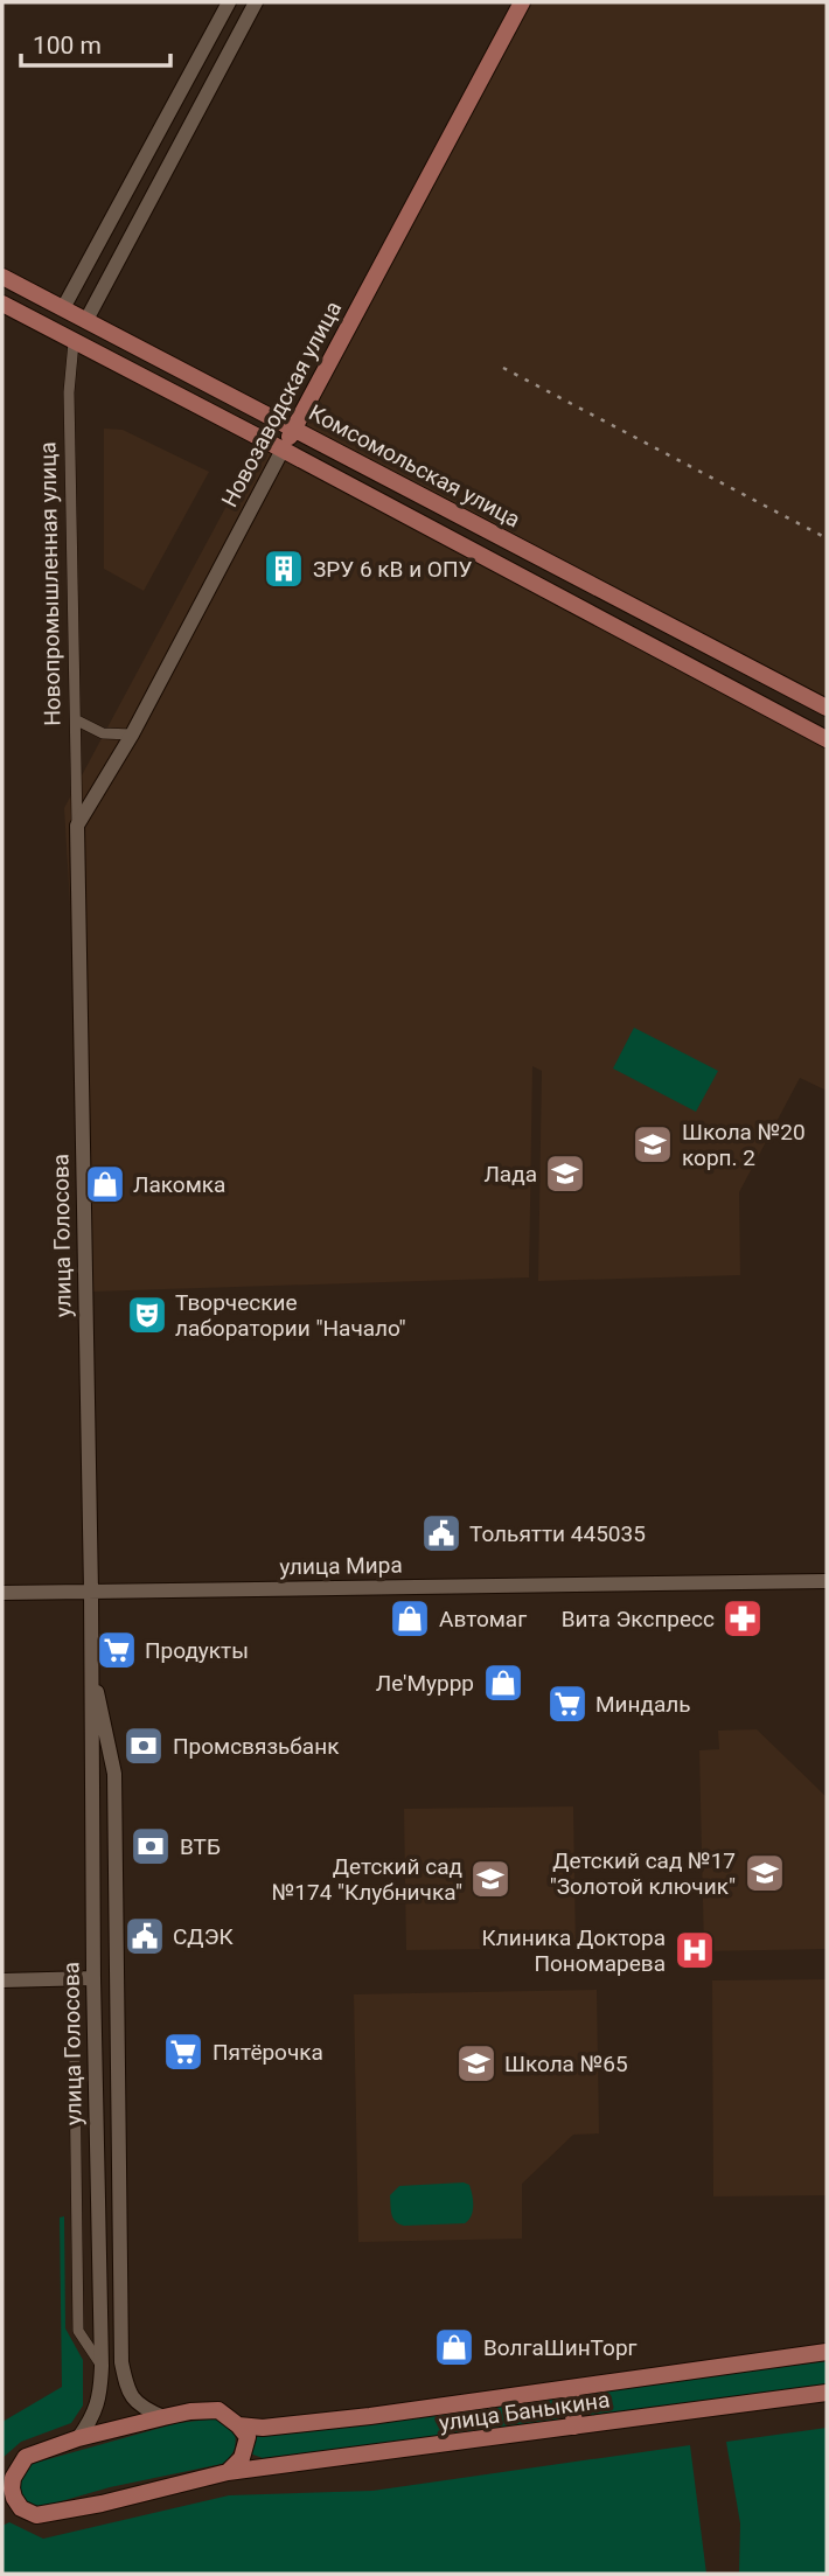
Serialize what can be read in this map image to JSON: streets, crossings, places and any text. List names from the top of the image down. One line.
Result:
{"streets":{"main road":["Новозаводская улица","Комсомольская улица","улица Голосова","улица Мира","улица Баныкина"],"street":["Новопромышленная улица"]},"crossings":[["Новозаводская улица","Комсомольская улица"],["Новозаводская улица","Новопромышленная улица"],["Новозаводская улица","улица Голосова"],["Комсомольская улица","Новопромышленная улица"],["Новопромышленная улица","улица Голосова"],["улица Голосова","улица Мира"]],"places":{"building":["ЗРУ 6 кВ и ОПУ"],"school or university":["Школа №20 корп. 2","Лада","Детский сад №17 \"Золотой ключик\"","Детский сад №174 \"Клубничка\"","Школа №65"],"shop":["Лакомка","Автомаг","Ле'Муррр","ВолгаШинТорг"],"theatre":["Творческие лаборатории \"Начало\""],"public building":["Тольятти 445035","СДЭК"],"pharmacy":["Вита Экспресс"],"supermarket":["Продукты","Миндаль","Пятёрочка"],"bank":["Промсвязьбанк","ВТБ"],"hospital":["Клиника Доктора Пономарева"]},"scale_bar":"100 m"}
